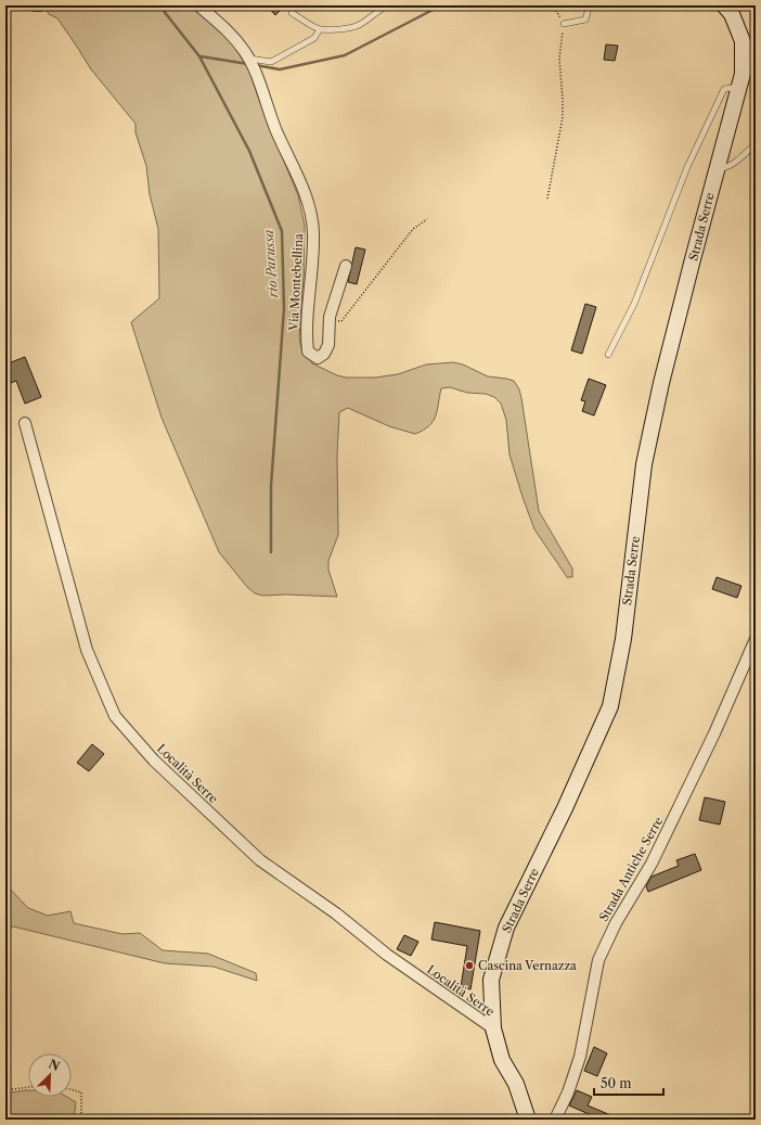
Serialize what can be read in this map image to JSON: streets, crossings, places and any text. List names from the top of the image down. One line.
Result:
{"streets":{"main road":["Strada Serre"],"street":["Via Montebellina","Località Serre","Strada Antiche Serre"]},"crossings":[["Strada Serre","Località Serre"]],"water":["rio Parussa"],"places":["Cascina Vernazza"],"scale_bar":"50 m","north":"top right"}
